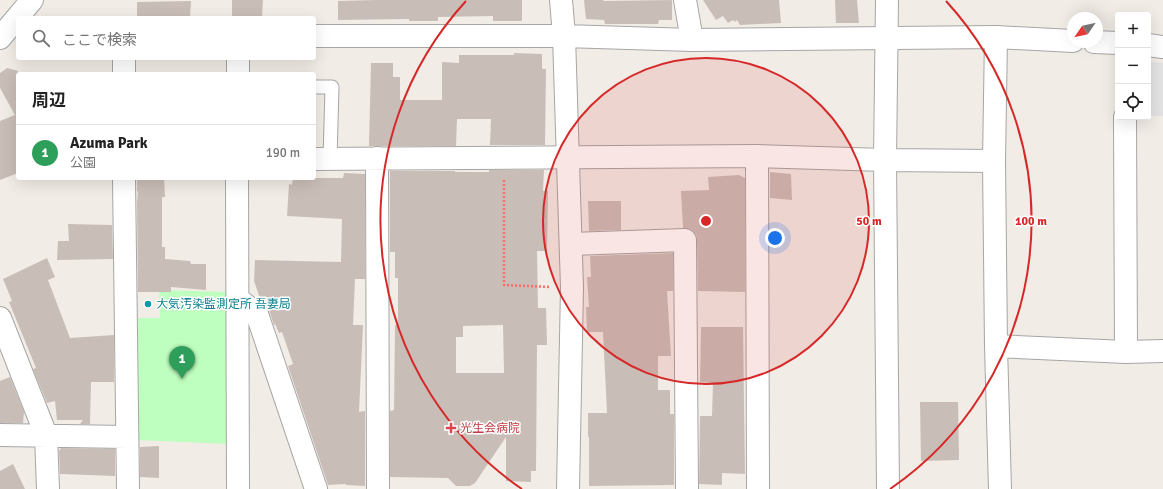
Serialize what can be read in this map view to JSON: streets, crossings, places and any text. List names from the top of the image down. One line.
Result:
{"places":{"other":["大気汚染監測定所 吾妻局"],"health":["光生会病院"]},"north":"bottom left","page":{"map_buttons":["+","−"],"search":"ここで検索","heading":"周辺","list":[{"mark":"1","name":"Azuma Park","note":"公園","value":"190 m"}],"pins":"1"},"rings":["50 m","100 m"]}
